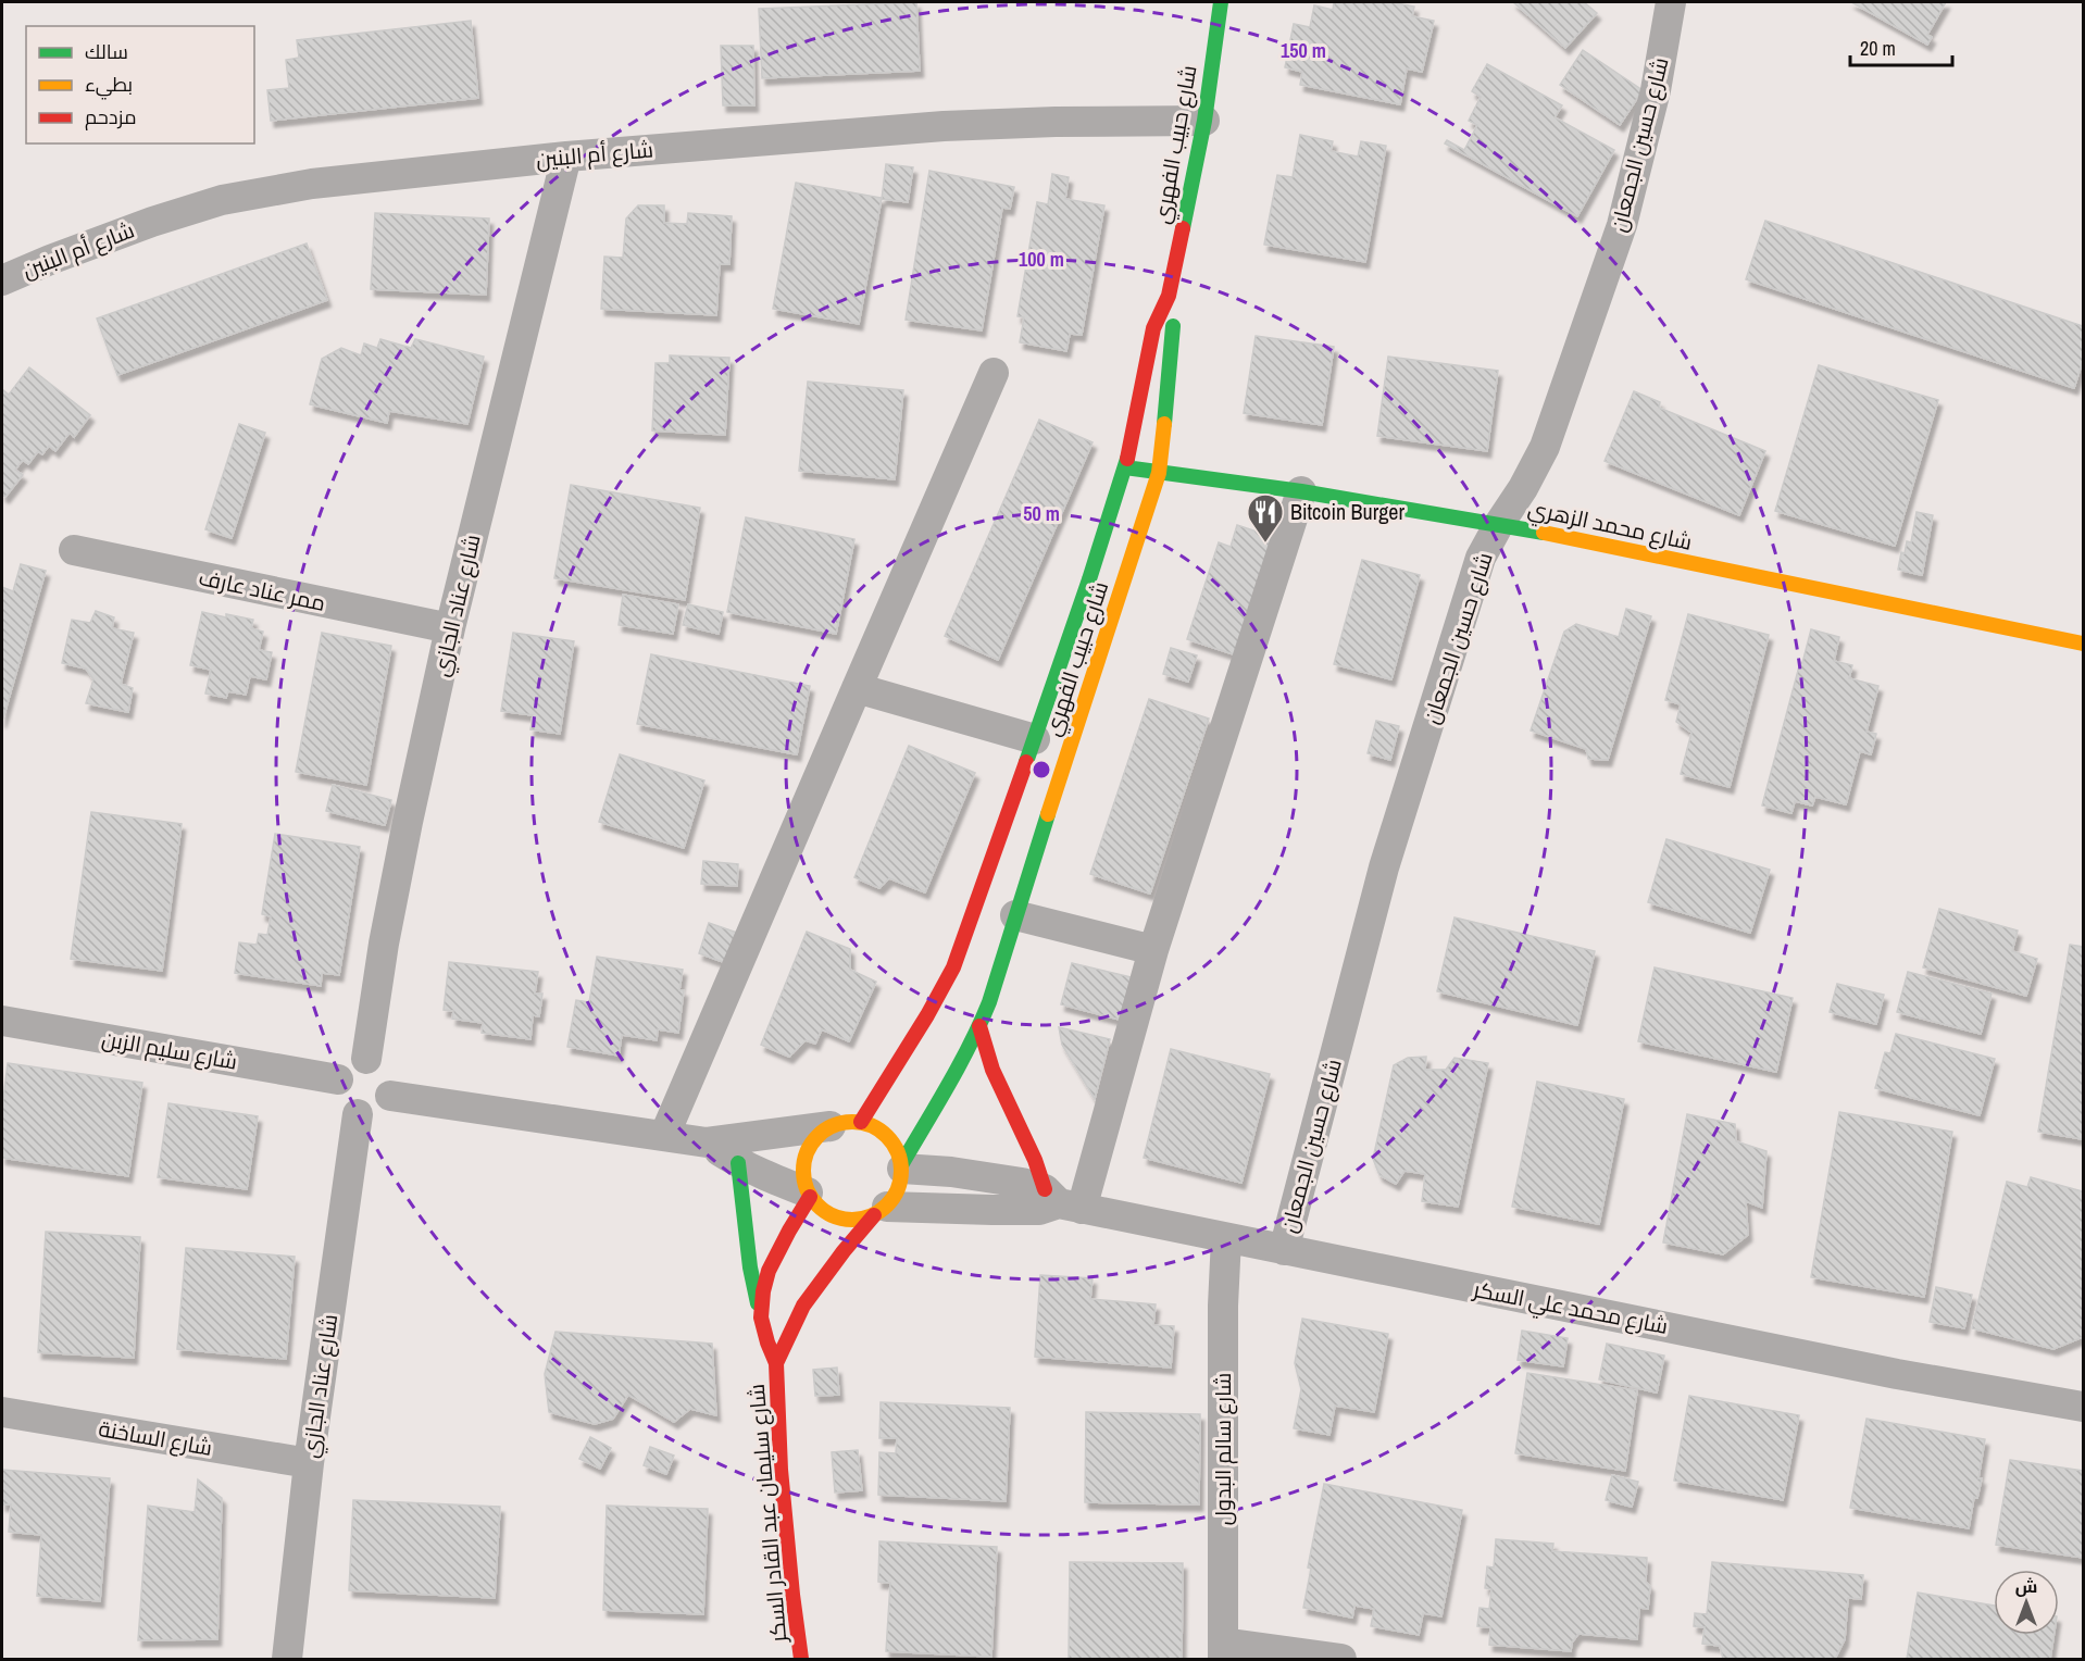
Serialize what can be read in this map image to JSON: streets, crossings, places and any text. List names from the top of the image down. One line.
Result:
{"streets":{"street":["شارع حبيب الفهري","شارع حسين الجمعان","شارع أم البنين","شارع محمد الزهري","ممر عناد عارف","شارع عناد الجازي","شارع سليم الزبن","شارع محمد علي السكر","شارع الساخنة","شارع سالم البدول","شارع سليمان عبد القادر السكر"]},"crossings":[["شارع حبيب الفهري","شارع أم البنين"],["شارع حبيب الفهري","شارع محمد الزهري"],["شارع حبيب الفهري","شارع محمد علي السكر"],["شارع حبيب الفهري","شارع سليمان عبد القادر السكر"],["شارع حسين الجمعان","شارع محمد الزهري"],["شارع حسين الجمعان","شارع محمد علي السكر"],["شارع أم البنين","شارع عناد الجازي"],["ممر عناد عارف","شارع عناد الجازي"],["شارع عناد الجازي","شارع سليم الزبن"],["شارع عناد الجازي","شارع الساخنة"],["شارع محمد علي السكر","شارع سالم البدول"],["شارع محمد علي السكر","شارع سليمان عبد القادر السكر"]],"places":{"restaurant":["Bitcoin Burger"]},"legend":["سالك","بطيء","مزدحم"],"scale_bar":"20 m","north":"top","rings":["150 m","100 m","50 m"]}
